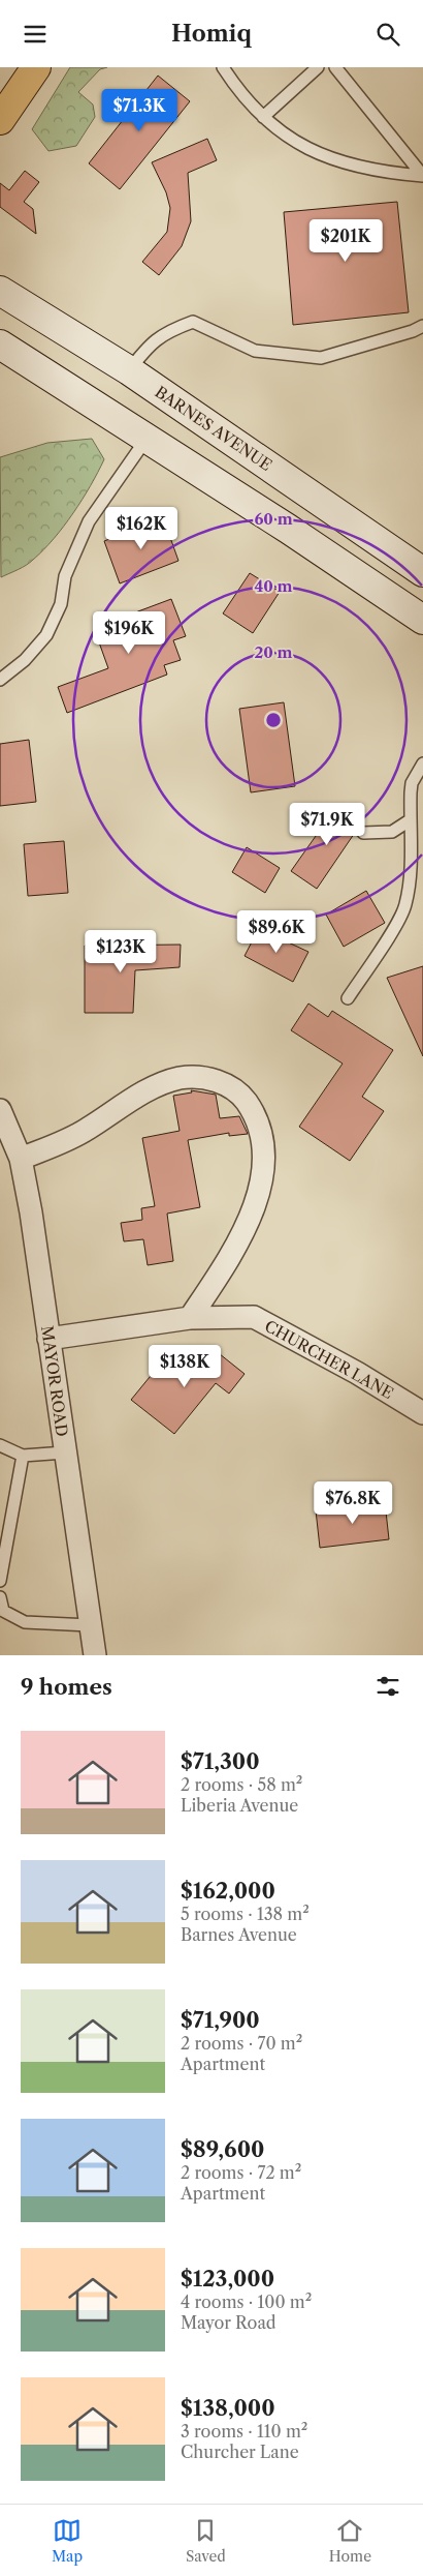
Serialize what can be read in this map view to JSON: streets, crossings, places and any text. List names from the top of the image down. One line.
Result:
{"streets":{"main road":["BARNES AVENUE"],"street":["CHURCHER LANE","MAYOR ROAD"]},"crossings":[["CHURCHER LANE","MAYOR ROAD"]],"page":{"header":"Homiq","price":["$71.3K","$201K","$162K","$196K","$71.9K","$89.6K","$123K","$138K","$76.8K"],"heading":"9 homes","list":[{"name":"$71,300","note":"2 rooms · 58 m² · Liberia Avenue"},{"name":"$162,000","note":"5 rooms · 138 m² · Barnes Avenue"},{"name":"$71,900","note":"2 rooms · 70 m² · Apartment"},{"name":"$89,600","note":"2 rooms · 72 m² · Apartment"},{"name":"$123,000","note":"4 rooms · 100 m² · Mayor Road"},{"name":"$138,000","note":"3 rooms · 110 m² · Churcher Lane"}],"tabs":["Map","Saved","Home"]},"rings":["60 m","40 m","20 m"]}
